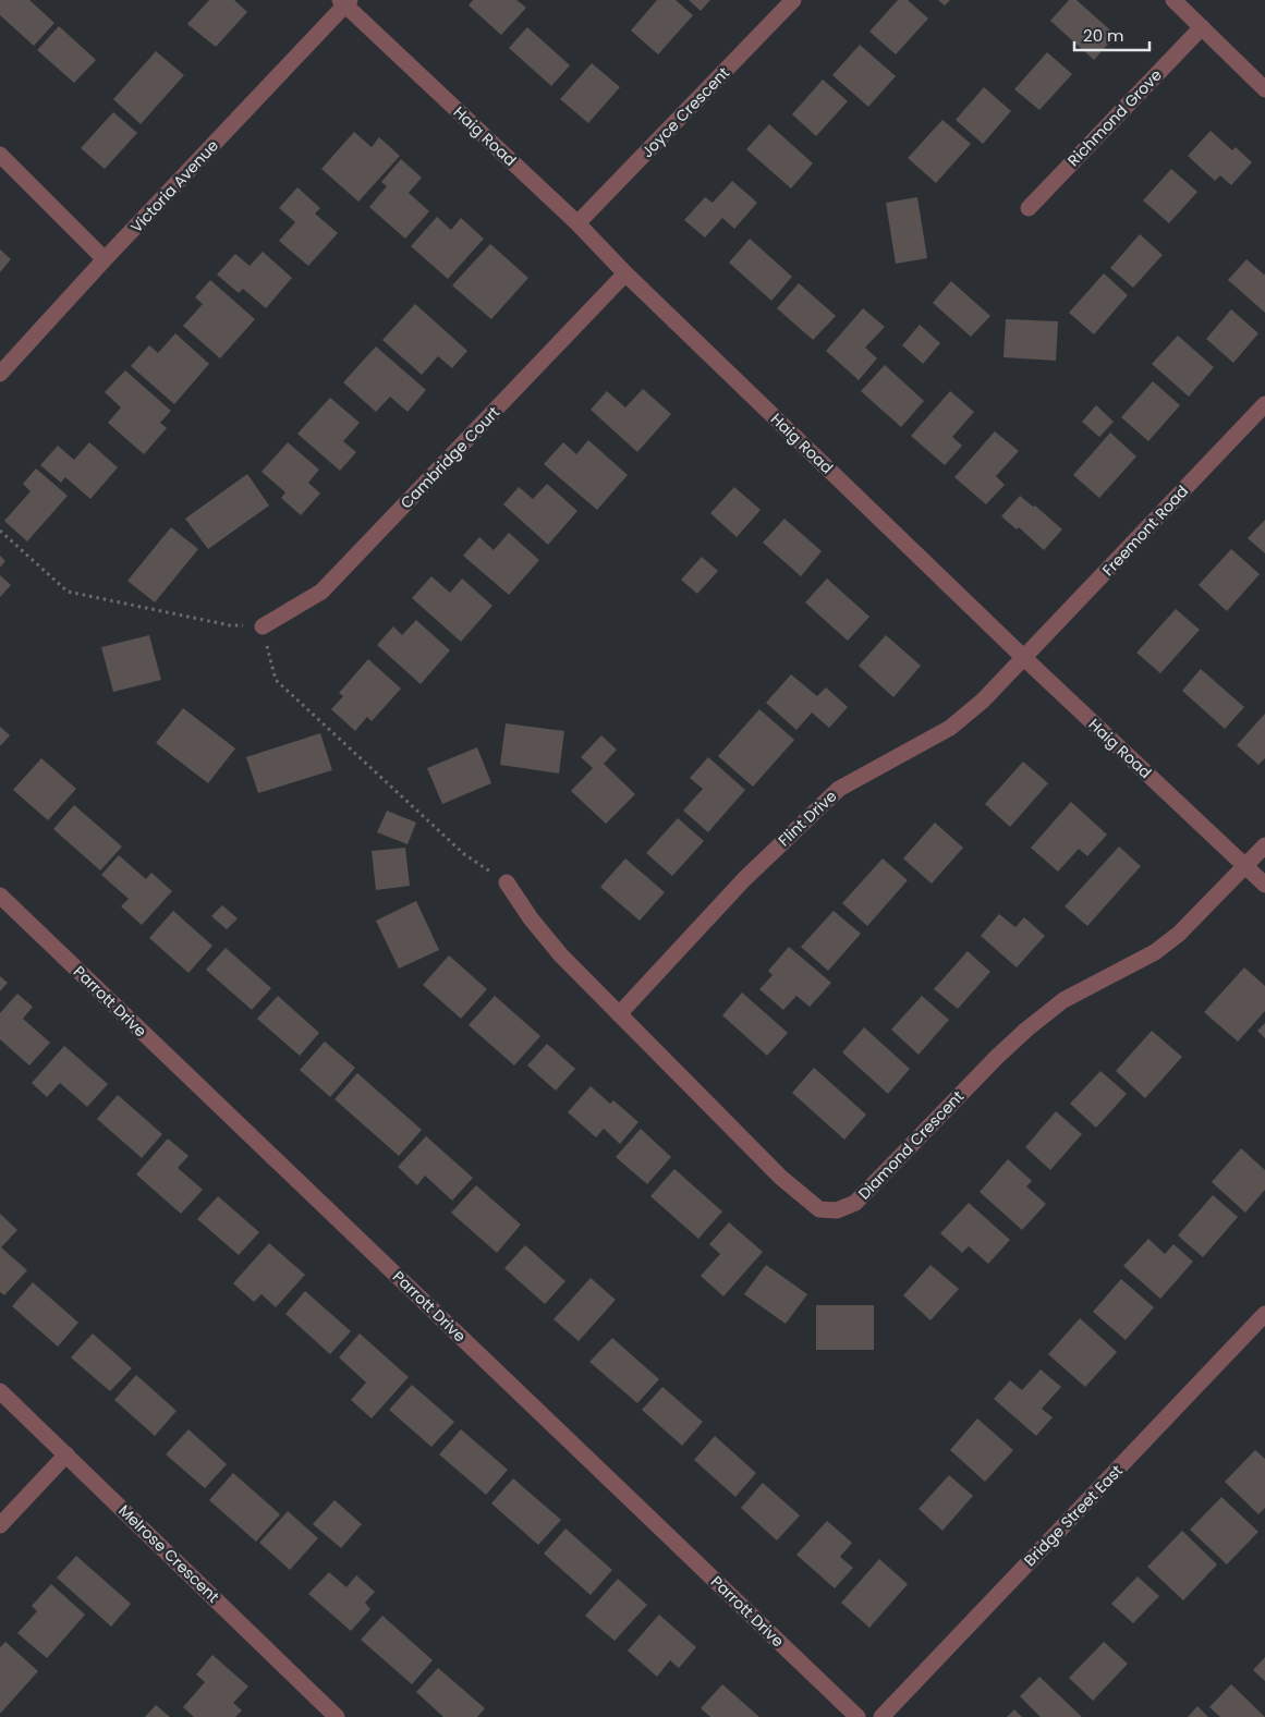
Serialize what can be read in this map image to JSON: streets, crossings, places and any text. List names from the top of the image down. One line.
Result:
{"streets":{"street":["Joyce Crescent","Richmond Grove","Haig Road","Victoria Avenue","Cambridge Court","Freemont Road","Flint Drive","Parrott Drive","Diamond Crescent","Bridge Street East","Melrose Crescent"]},"crossings":[["Joyce Crescent","Haig Road"],["Haig Road","Victoria Avenue"],["Haig Road","Cambridge Court"],["Haig Road","Freemont Road"],["Haig Road","Flint Drive"],["Haig Road","Diamond Crescent"],["Freemont Road","Flint Drive"],["Flint Drive","Diamond Crescent"]],"scale_bar":"20 m"}
